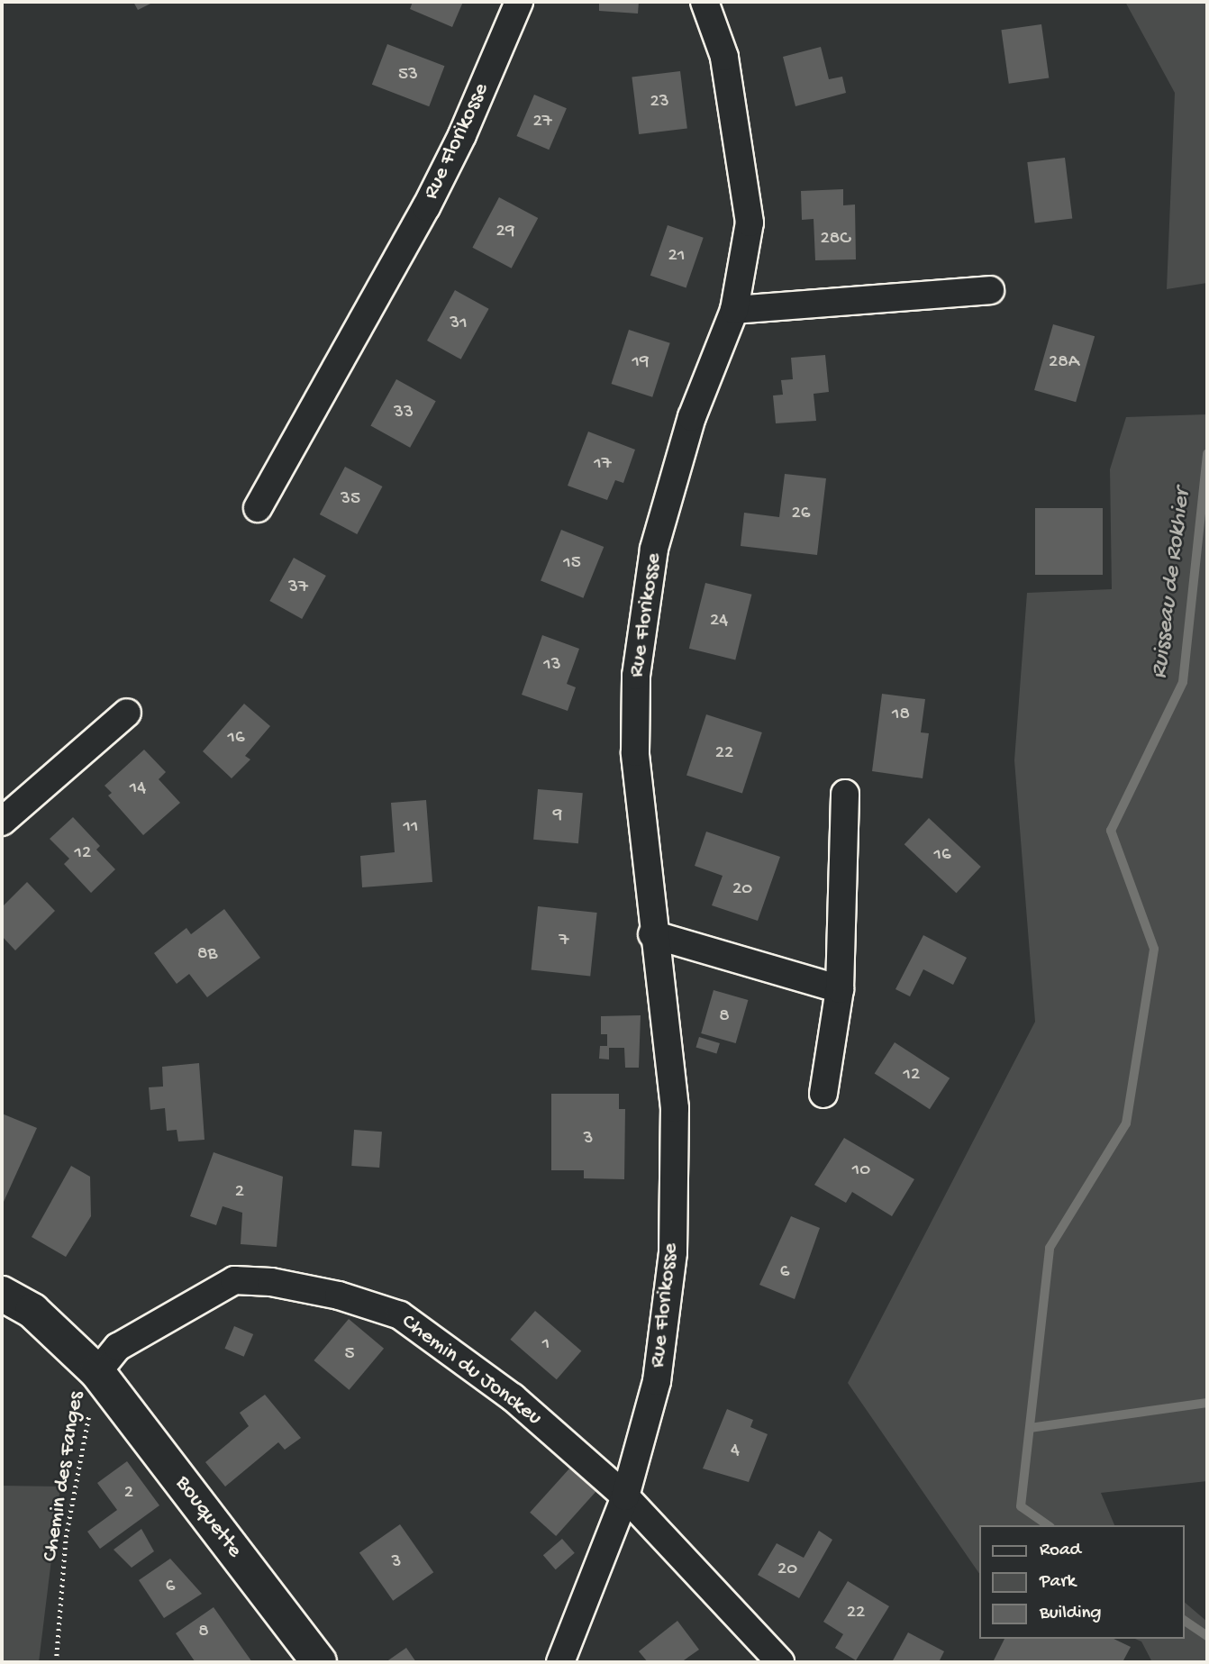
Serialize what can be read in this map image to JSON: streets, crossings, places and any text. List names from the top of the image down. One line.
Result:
{"streets":{"main road":["Bouquette"],"street":["Rue Florikosse","Chemin du Jonckeu"],"path":["Chemin des Fanges"]},"crossings":[["Rue Florikosse","Chemin du Jonckeu"],["Chemin du Jonckeu","Chemin des Fanges"],["Chemin du Jonckeu","Bouquette"],["Chemin des Fanges","Bouquette"]],"water":["Ruisseau de Rokhier"],"house_numbers":["53","23","27","29","28C","21","31","19","28A","33","17","35","26","15","37","24","13","18","16","22","14","9","11","12","16","20","7","8B","8","12","3","10","2","6","1","5","4","2","3","20","6","22","8"],"legend":["Road","Park","Building"]}
